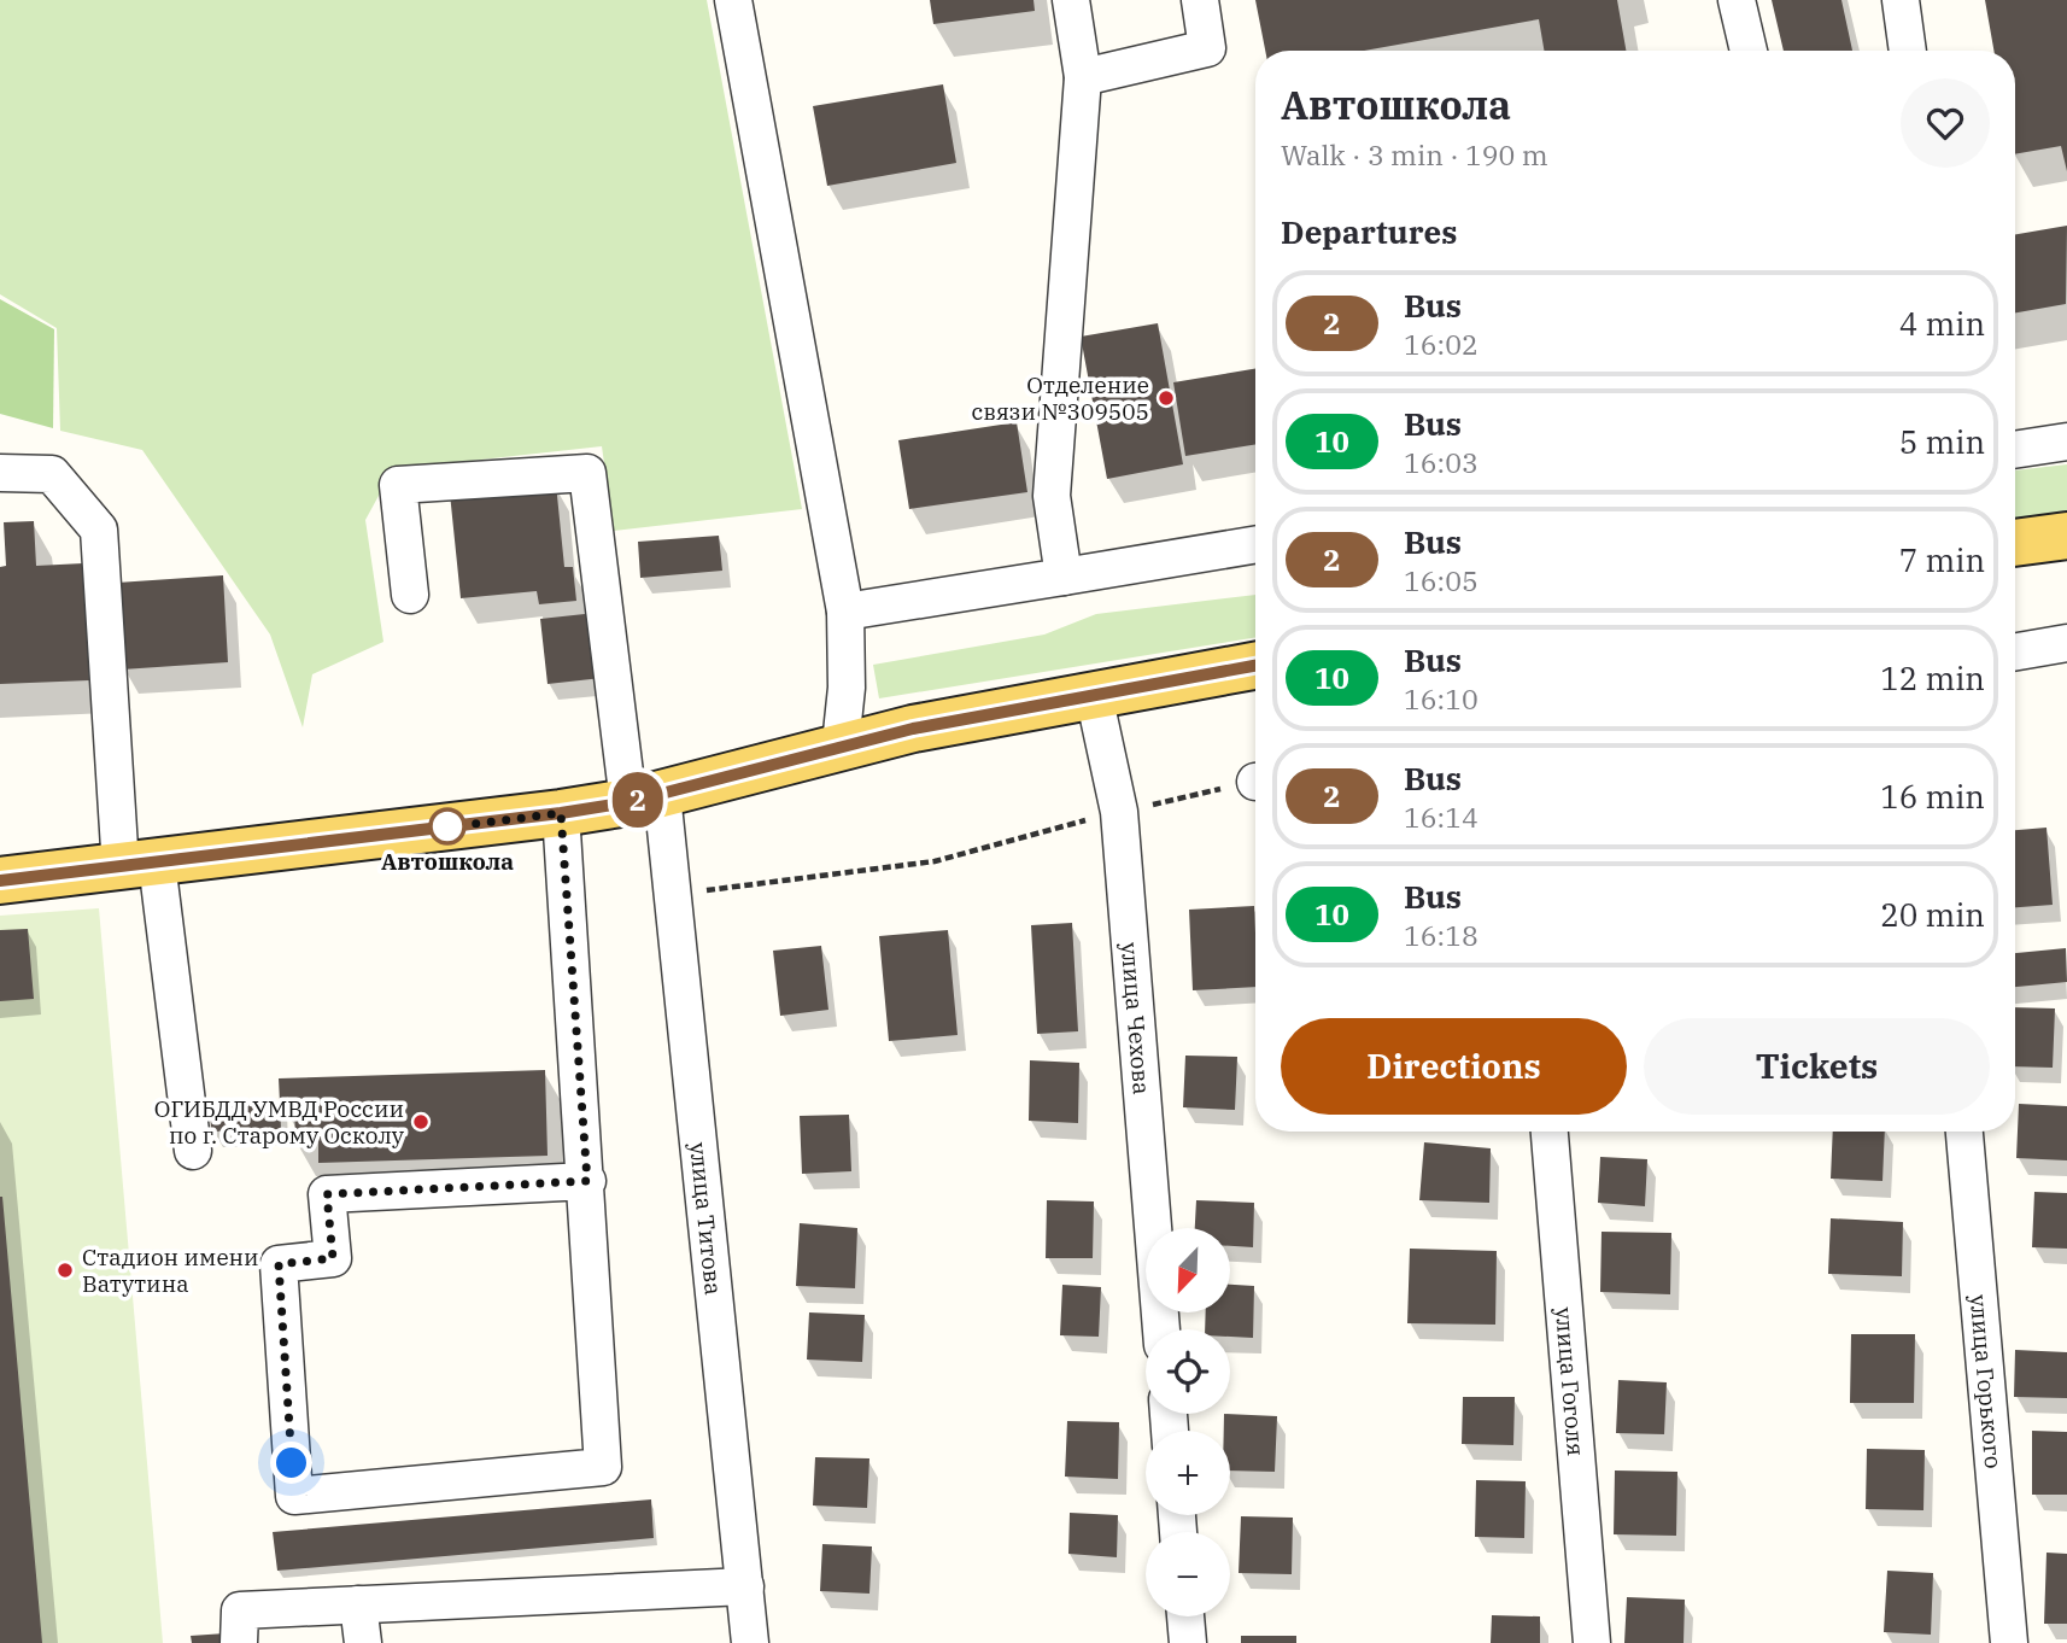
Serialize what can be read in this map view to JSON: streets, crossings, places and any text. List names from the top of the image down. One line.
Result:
{"streets":{"street":["улица Чехова","улица Титова","улица Гоголя","улица Горького"]},"places":["Отделение связи №309505","Автошкола","ОГИБДД УМВД России по г. Старому Осколу","Стадион имени Ватутина"],"lines":["bus line 2"],"north":"bottom left","page":{"on_map":"2","heading":[["Автошкола","Walk · 3 min · 190 m"],"Departures"],"list":[{"mark":"2","name":"Bus","note":"16:02","value":"4 min"},{"mark":"10","name":"Bus","note":"16:03","value":"5 min"},{"mark":"2","name":"Bus","note":"16:05","value":"7 min"},{"mark":"10","name":"Bus","note":"16:10","value":"12 min"},{"mark":"2","name":"Bus","note":"16:14","value":"16 min"},{"mark":"10","name":"Bus","note":"16:18","value":"20 min"}],"buttons":["Directions","Tickets"],"map_buttons":["+","−"]}}
